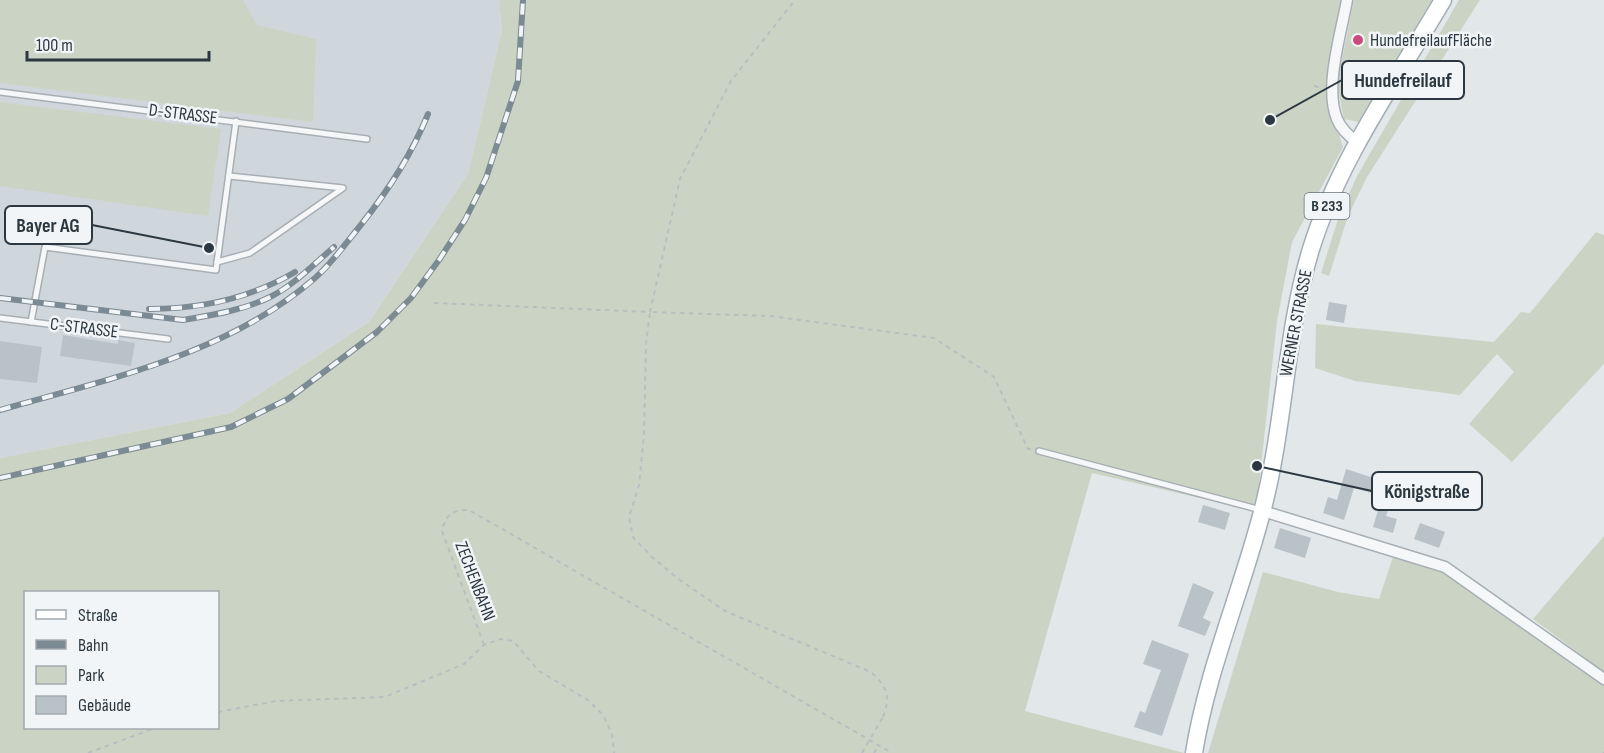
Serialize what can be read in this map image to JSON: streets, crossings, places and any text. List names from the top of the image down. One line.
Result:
{"streets":{"main road":["B 233","WERNER STRASSE"],"lane":["D-STRASSE","C-STRASSE"],"path":["ZECHENBAHN"]},"places":["HundefreilaufFläche","Hundefreilauf","Bayer AG","Königstraße"],"legend":["Straße","Bahn","Park","Gebäude"],"scale_bar":"100 m"}
